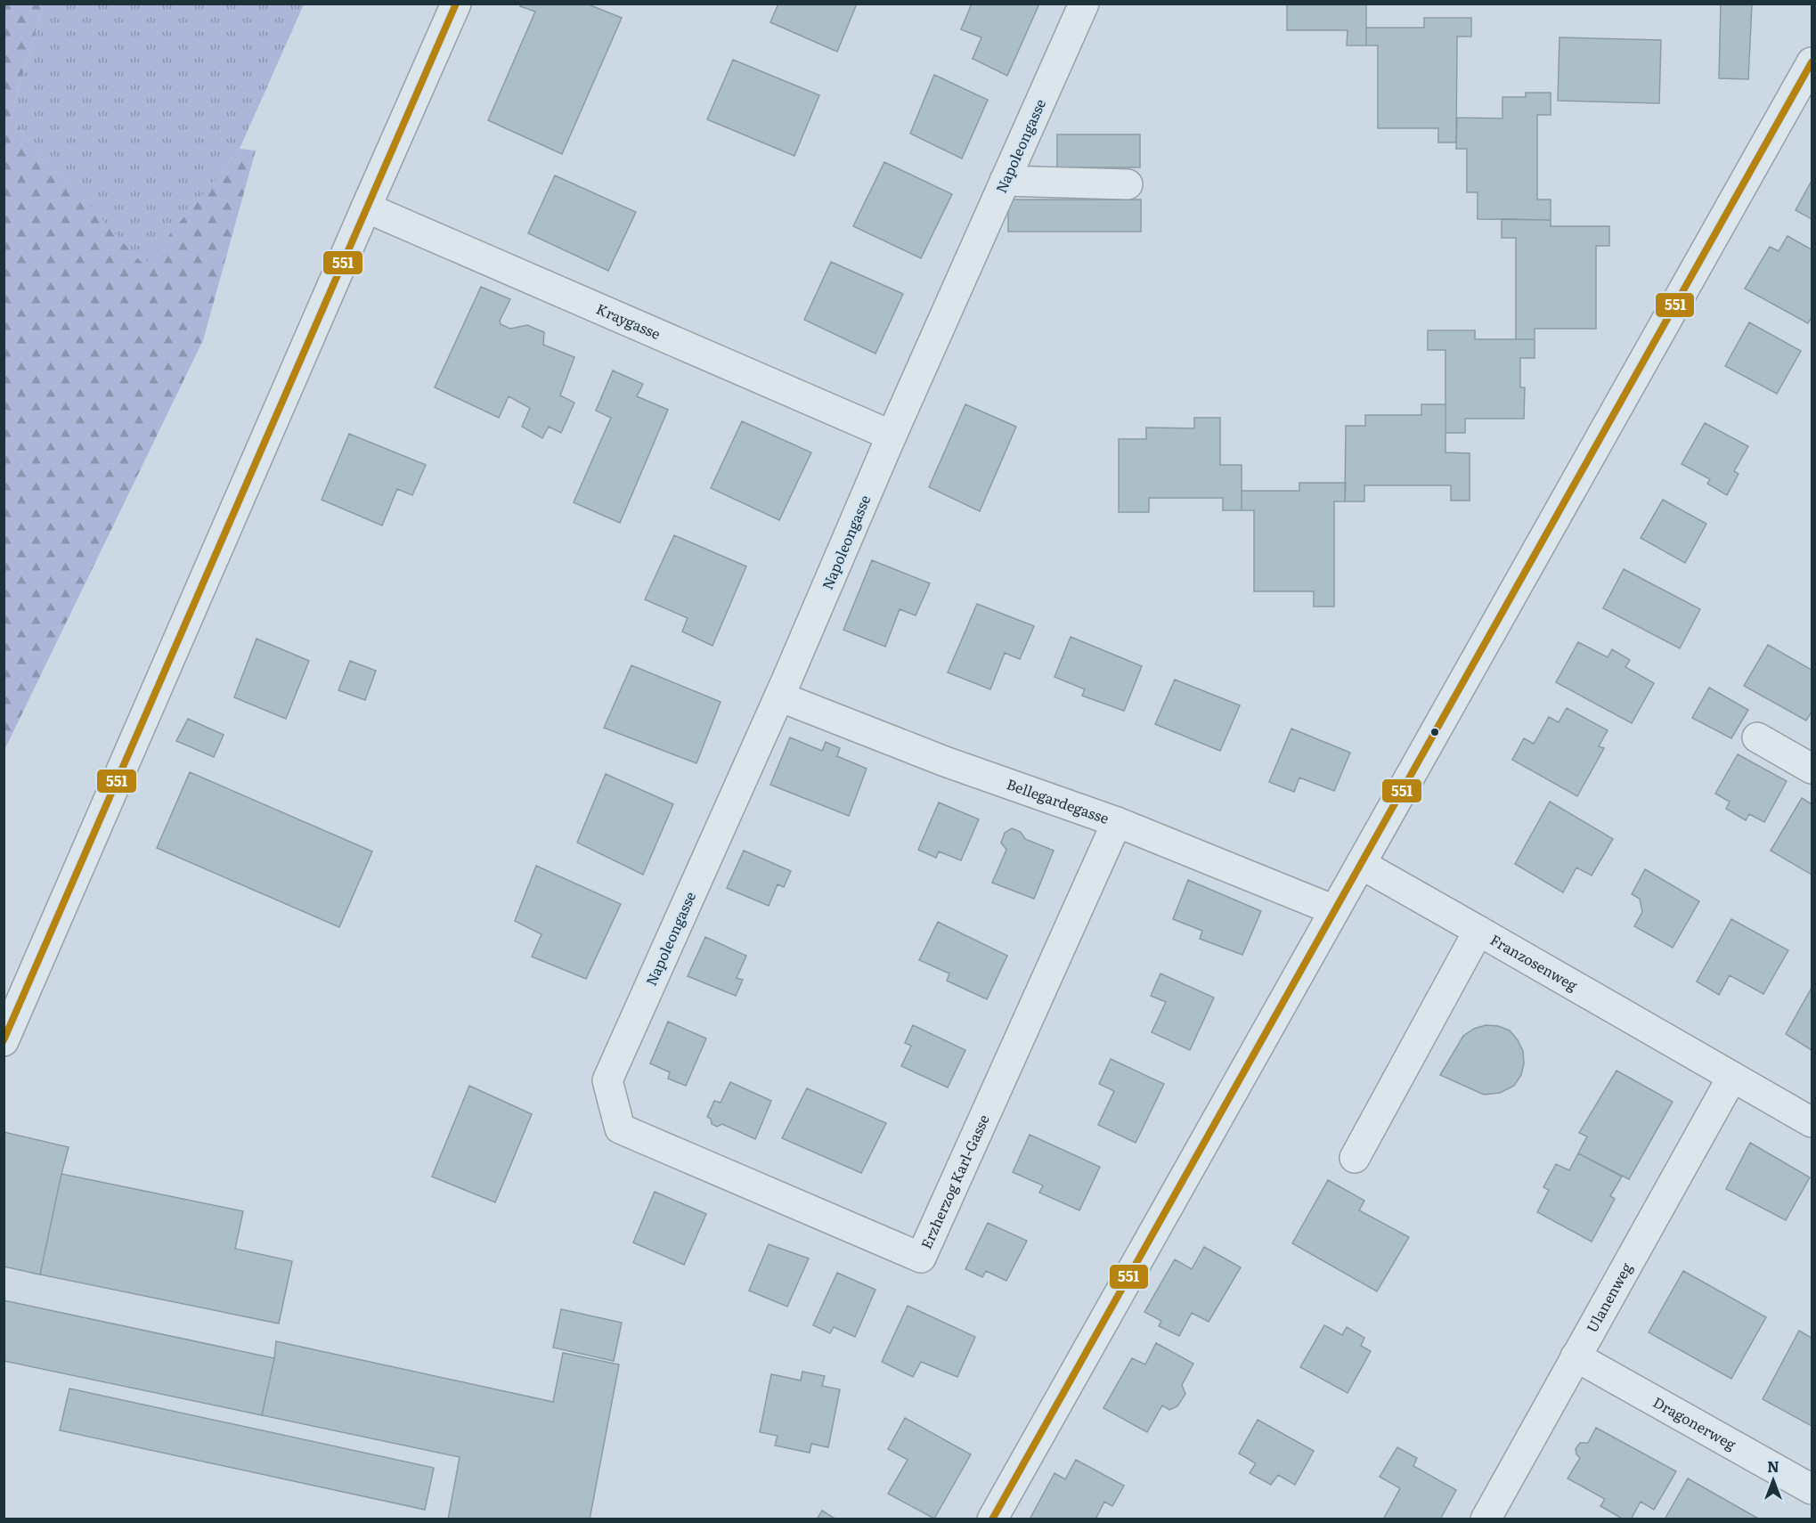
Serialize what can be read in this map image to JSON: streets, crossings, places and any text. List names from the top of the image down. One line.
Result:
{"streets":{"street":["Napoleongasse","Kraygasse","Bellegardegasse","Franzosenweg","Erzherzog Karl-Gasse","Ulanenweg","Dragonerweg"]},"crossings":[["Napoleongasse","Kraygasse"],["Napoleongasse","Bellegardegasse"],["Napoleongasse","Erzherzog Karl-Gasse"],["Bellegardegasse","Erzherzog Karl-Gasse"],["Franzosenweg","Ulanenweg"],["Ulanenweg","Dragonerweg"]],"lines":["transit line 551"],"north":"top"}
